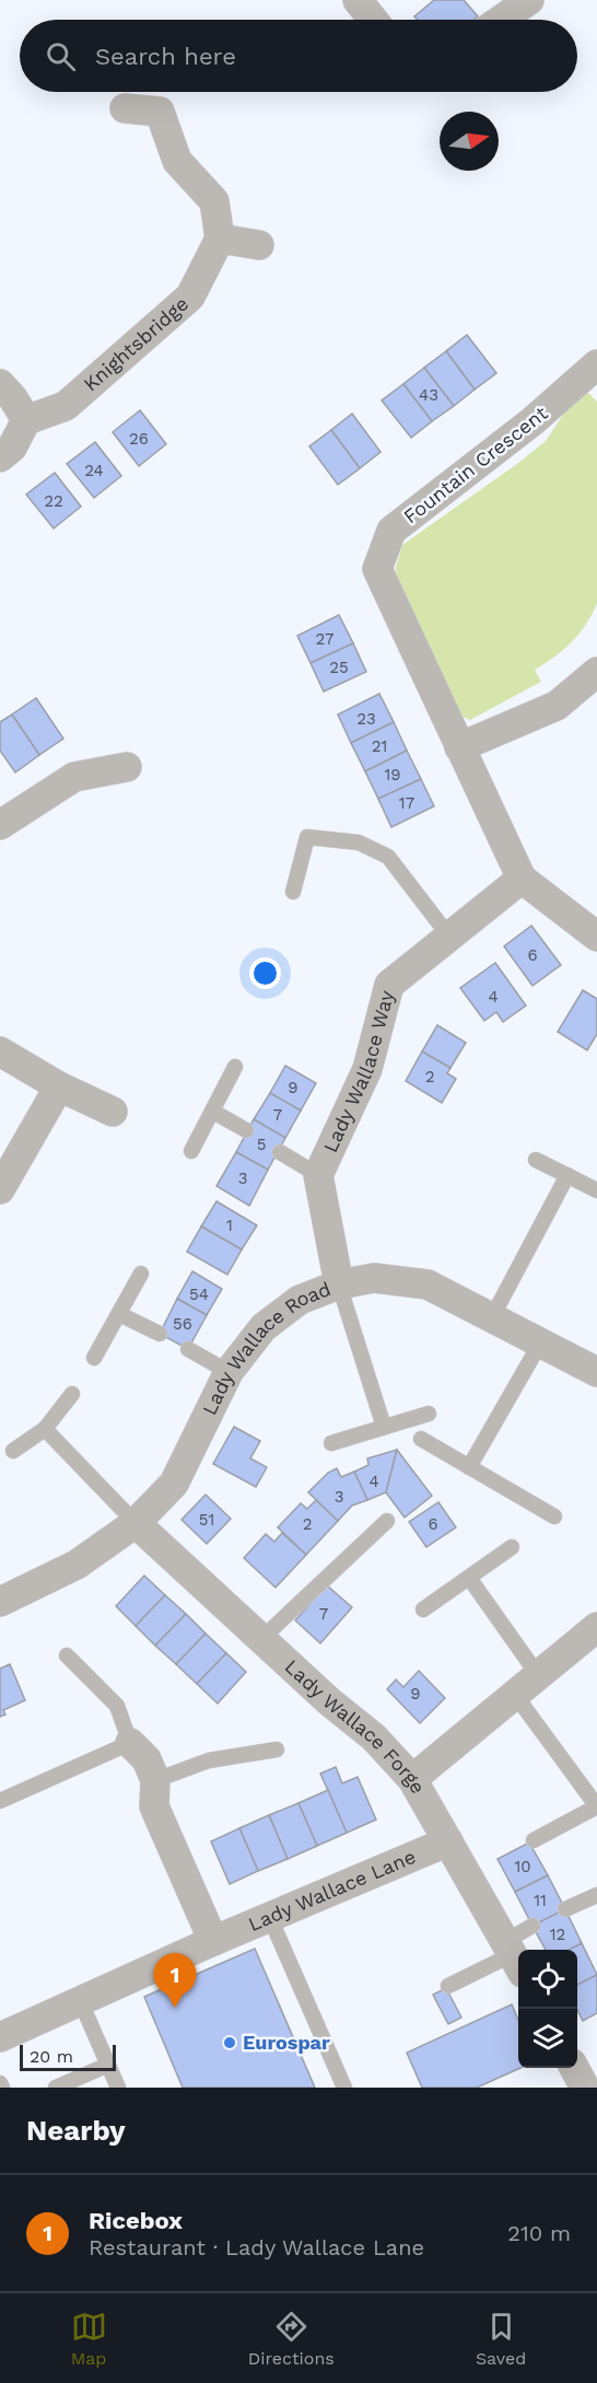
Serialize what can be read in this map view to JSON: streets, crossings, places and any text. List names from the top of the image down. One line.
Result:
{"streets":{"street":["Knightsbridge","Fountain Crescent","Lady Wallace Way","Lady Wallace Road","Lady Wallace Forge","Lady Wallace Lane"]},"crossings":[["Fountain Crescent","Lady Wallace Way"],["Lady Wallace Way","Lady Wallace Road"],["Lady Wallace Road","Lady Wallace Forge"],["Lady Wallace Forge","Lady Wallace Lane"]],"places":["Eurospar"],"house_numbers":["43","26","24","22","27","25","23","21","19","17","6","4","2","9","7","5","3","1","54","56","4","3","51","2","6","7","9","10","11","12"],"scale_bar":"20 m","north":"right","page":{"search":"Search here","pins":"1","scale":"20 m","heading":"Nearby","list":[{"mark":"1","name":"Ricebox","note":"Restaurant · Lady Wallace Lane","value":"210 m"}],"nav":["Map","Directions","Saved"]}}
